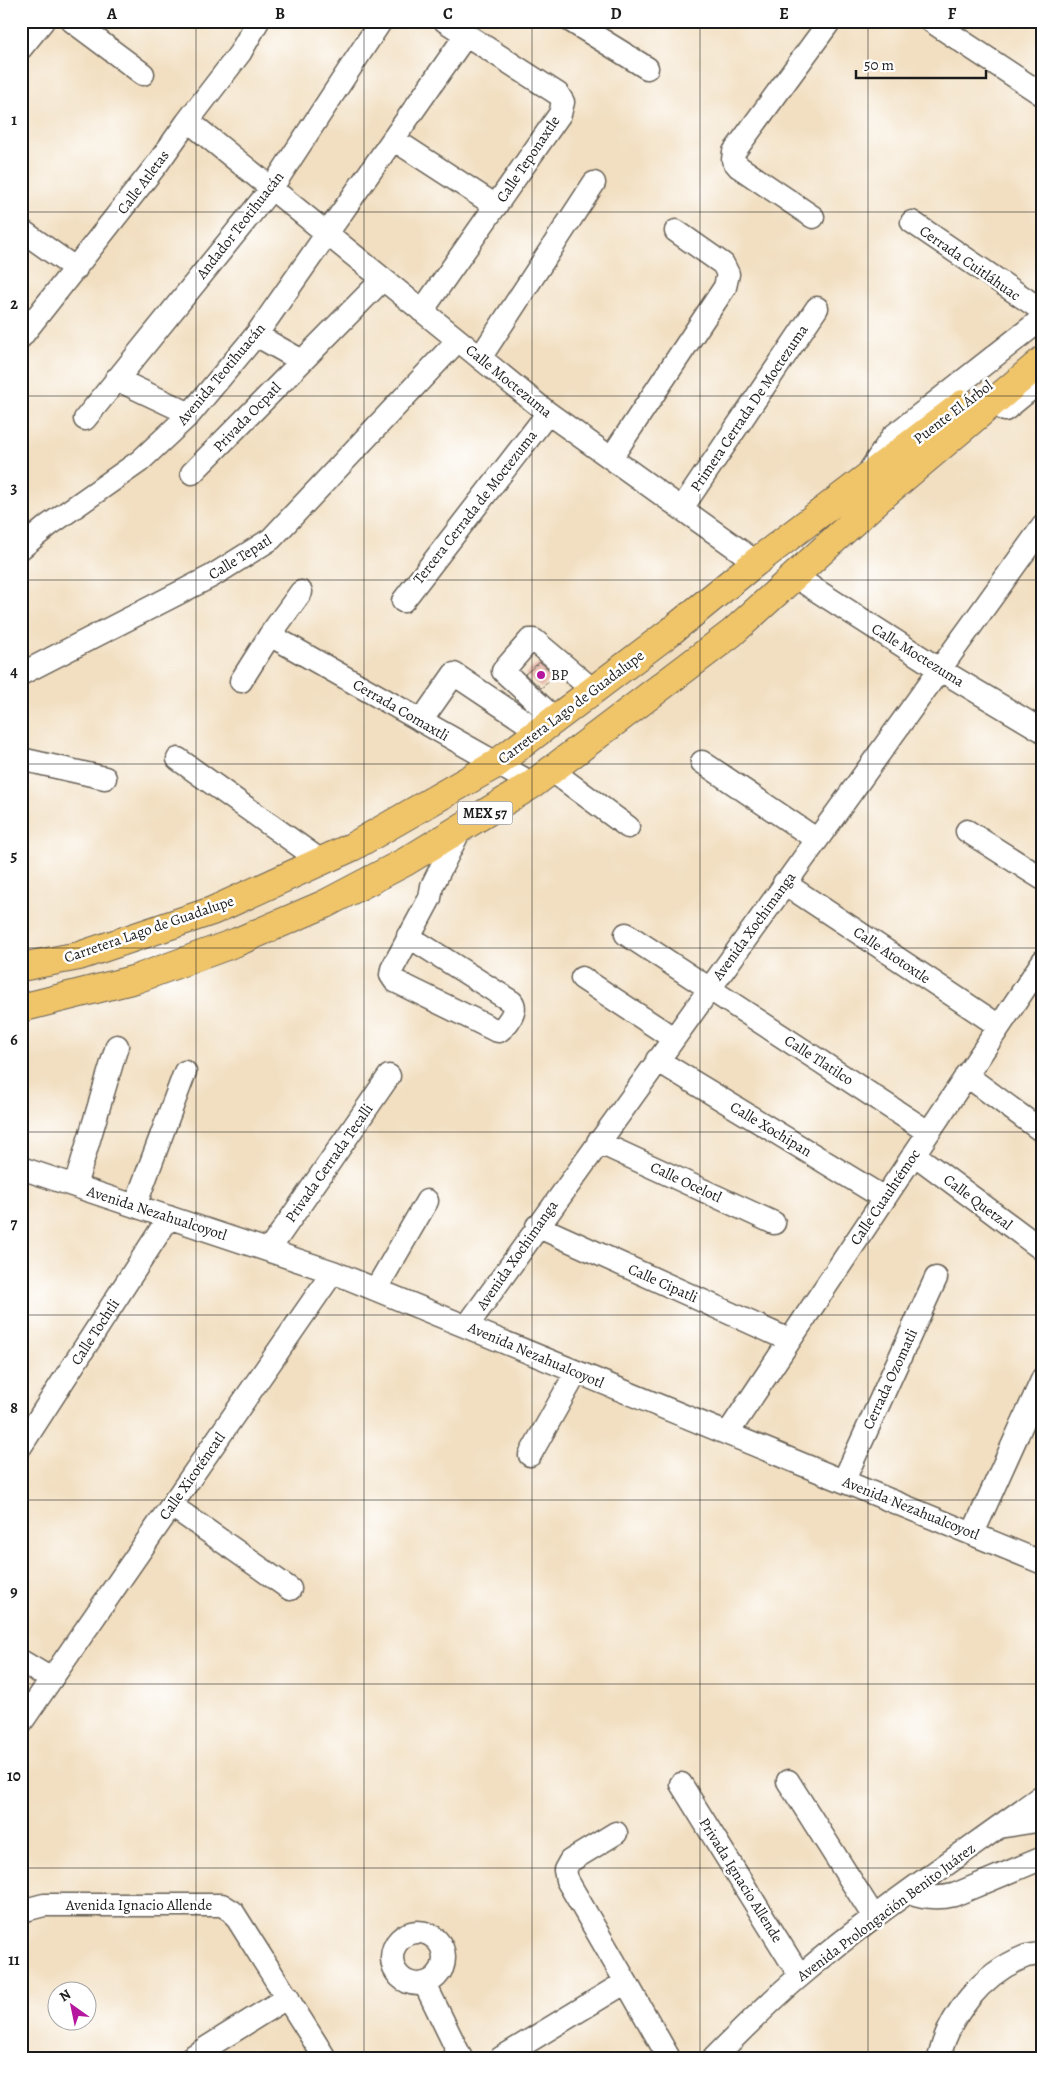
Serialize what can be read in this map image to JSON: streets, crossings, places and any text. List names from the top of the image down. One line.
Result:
{"streets":{"main road":["Puente El Árbol","Carretera Lago de Guadalupe","MEX 57"],"street":["Calle Teponaxtle","Calle Atletas","Andador Teotihuacán","Cerrada Cuitláhuac","Avenida Teotihuacán","Calle Moctezuma","Primera Cerrada De Moctezuma","Privada Ocpatl","Tercera Cerrada de Moctezuma","Calle Tepatl","Cerrada Comaxtli","Avenida Xochimanga","Calle Atotoxtle","Calle Tlatilco","Calle Xochipan","Privada Cerrada Tecalli","Calle Ocelotl","Calle Cuauhtémoc","Calle Quetzal","Avenida Nezahualcoyotl","Calle Cipatli","Calle Tochtli","Cerrada Ozomatli","Calle Xicoténcatl","Privada Ignacio Allende","Avenida Ignacio Allende","Avenida Prolongación Benito Juárez"]},"crossings":[["Calle Teponaxtle","Calle Moctezuma"],["Andador Teotihuacán","Calle Moctezuma"],["Cerrada Cuitláhuac","Carretera Lago de Guadalupe"],["Avenida Teotihuacán","Calle Moctezuma"],["Calle Moctezuma","Primera Cerrada De Moctezuma"],["Calle Moctezuma","Privada Ocpatl"],["Calle Moctezuma","Tercera Cerrada de Moctezuma"],["Calle Moctezuma","Calle Tepatl"],["Calle Moctezuma","Carretera Lago de Guadalupe"],["Calle Moctezuma","Avenida Xochimanga"],["Puente El Árbol","Carretera Lago de Guadalupe"],["Carretera Lago de Guadalupe","Cerrada Comaxtli"],["Avenida Xochimanga","Calle Atotoxtle"],["Avenida Xochimanga","Calle Tlatilco"],["Avenida Xochimanga","Calle Xochipan"],["Avenida Xochimanga","Calle Ocelotl"],["Avenida Xochimanga","Avenida Nezahualcoyotl"],["Avenida Xochimanga","Calle Cipatli"],["Calle Atotoxtle","Calle Cuauhtémoc"],["Calle Tlatilco","Calle Cuauhtémoc"],["Calle Xochipan","Calle Cuauhtémoc"],["Privada Cerrada Tecalli","Avenida Nezahualcoyotl"],["Calle Cuauhtémoc","Calle Quetzal"],["Calle Cuauhtémoc","Avenida Nezahualcoyotl"],["Calle Cuauhtémoc","Calle Cipatli"],["Avenida Nezahualcoyotl","Calle Tochtli"],["Avenida Nezahualcoyotl","Cerrada Ozomatli"],["Avenida Nezahualcoyotl","Calle Xicoténcatl"],["Privada Ignacio Allende","Avenida Prolongación Benito Juárez"]],"places":["BP"],"scale_bar":"50 m","north":"top left","grid":{"columns":["A","B","C","D","E","F"],"rows":["1","2","3","4","5","6","7","8","9","10","11"]}}
